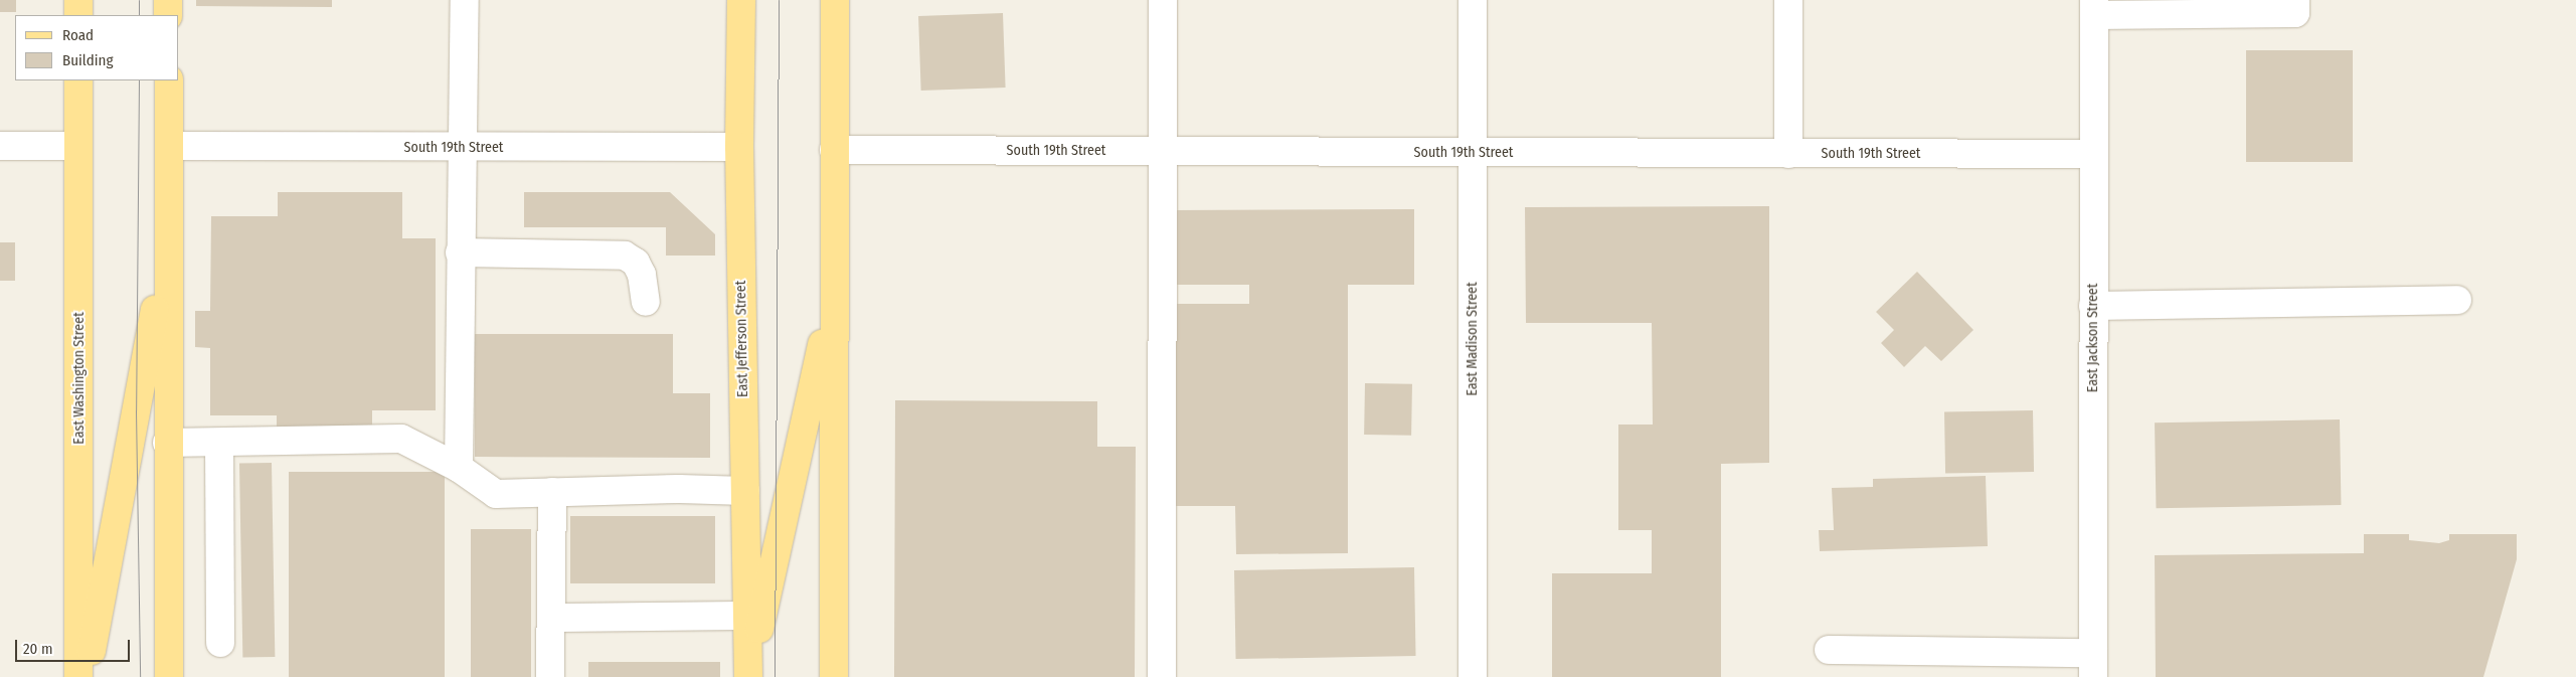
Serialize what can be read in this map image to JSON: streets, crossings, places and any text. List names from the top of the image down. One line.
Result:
{"streets":{"main road":["East Jefferson Street","East Washington Street"],"street":["South 19th Street","East Jackson Street","East Madison Street"]},"crossings":[["South 19th Street","East Jackson Street"],["South 19th Street","East Jefferson Street"],["South 19th Street","East Madison Street"]],"legend":["Road","Building"],"scale_bar":"20 m"}
